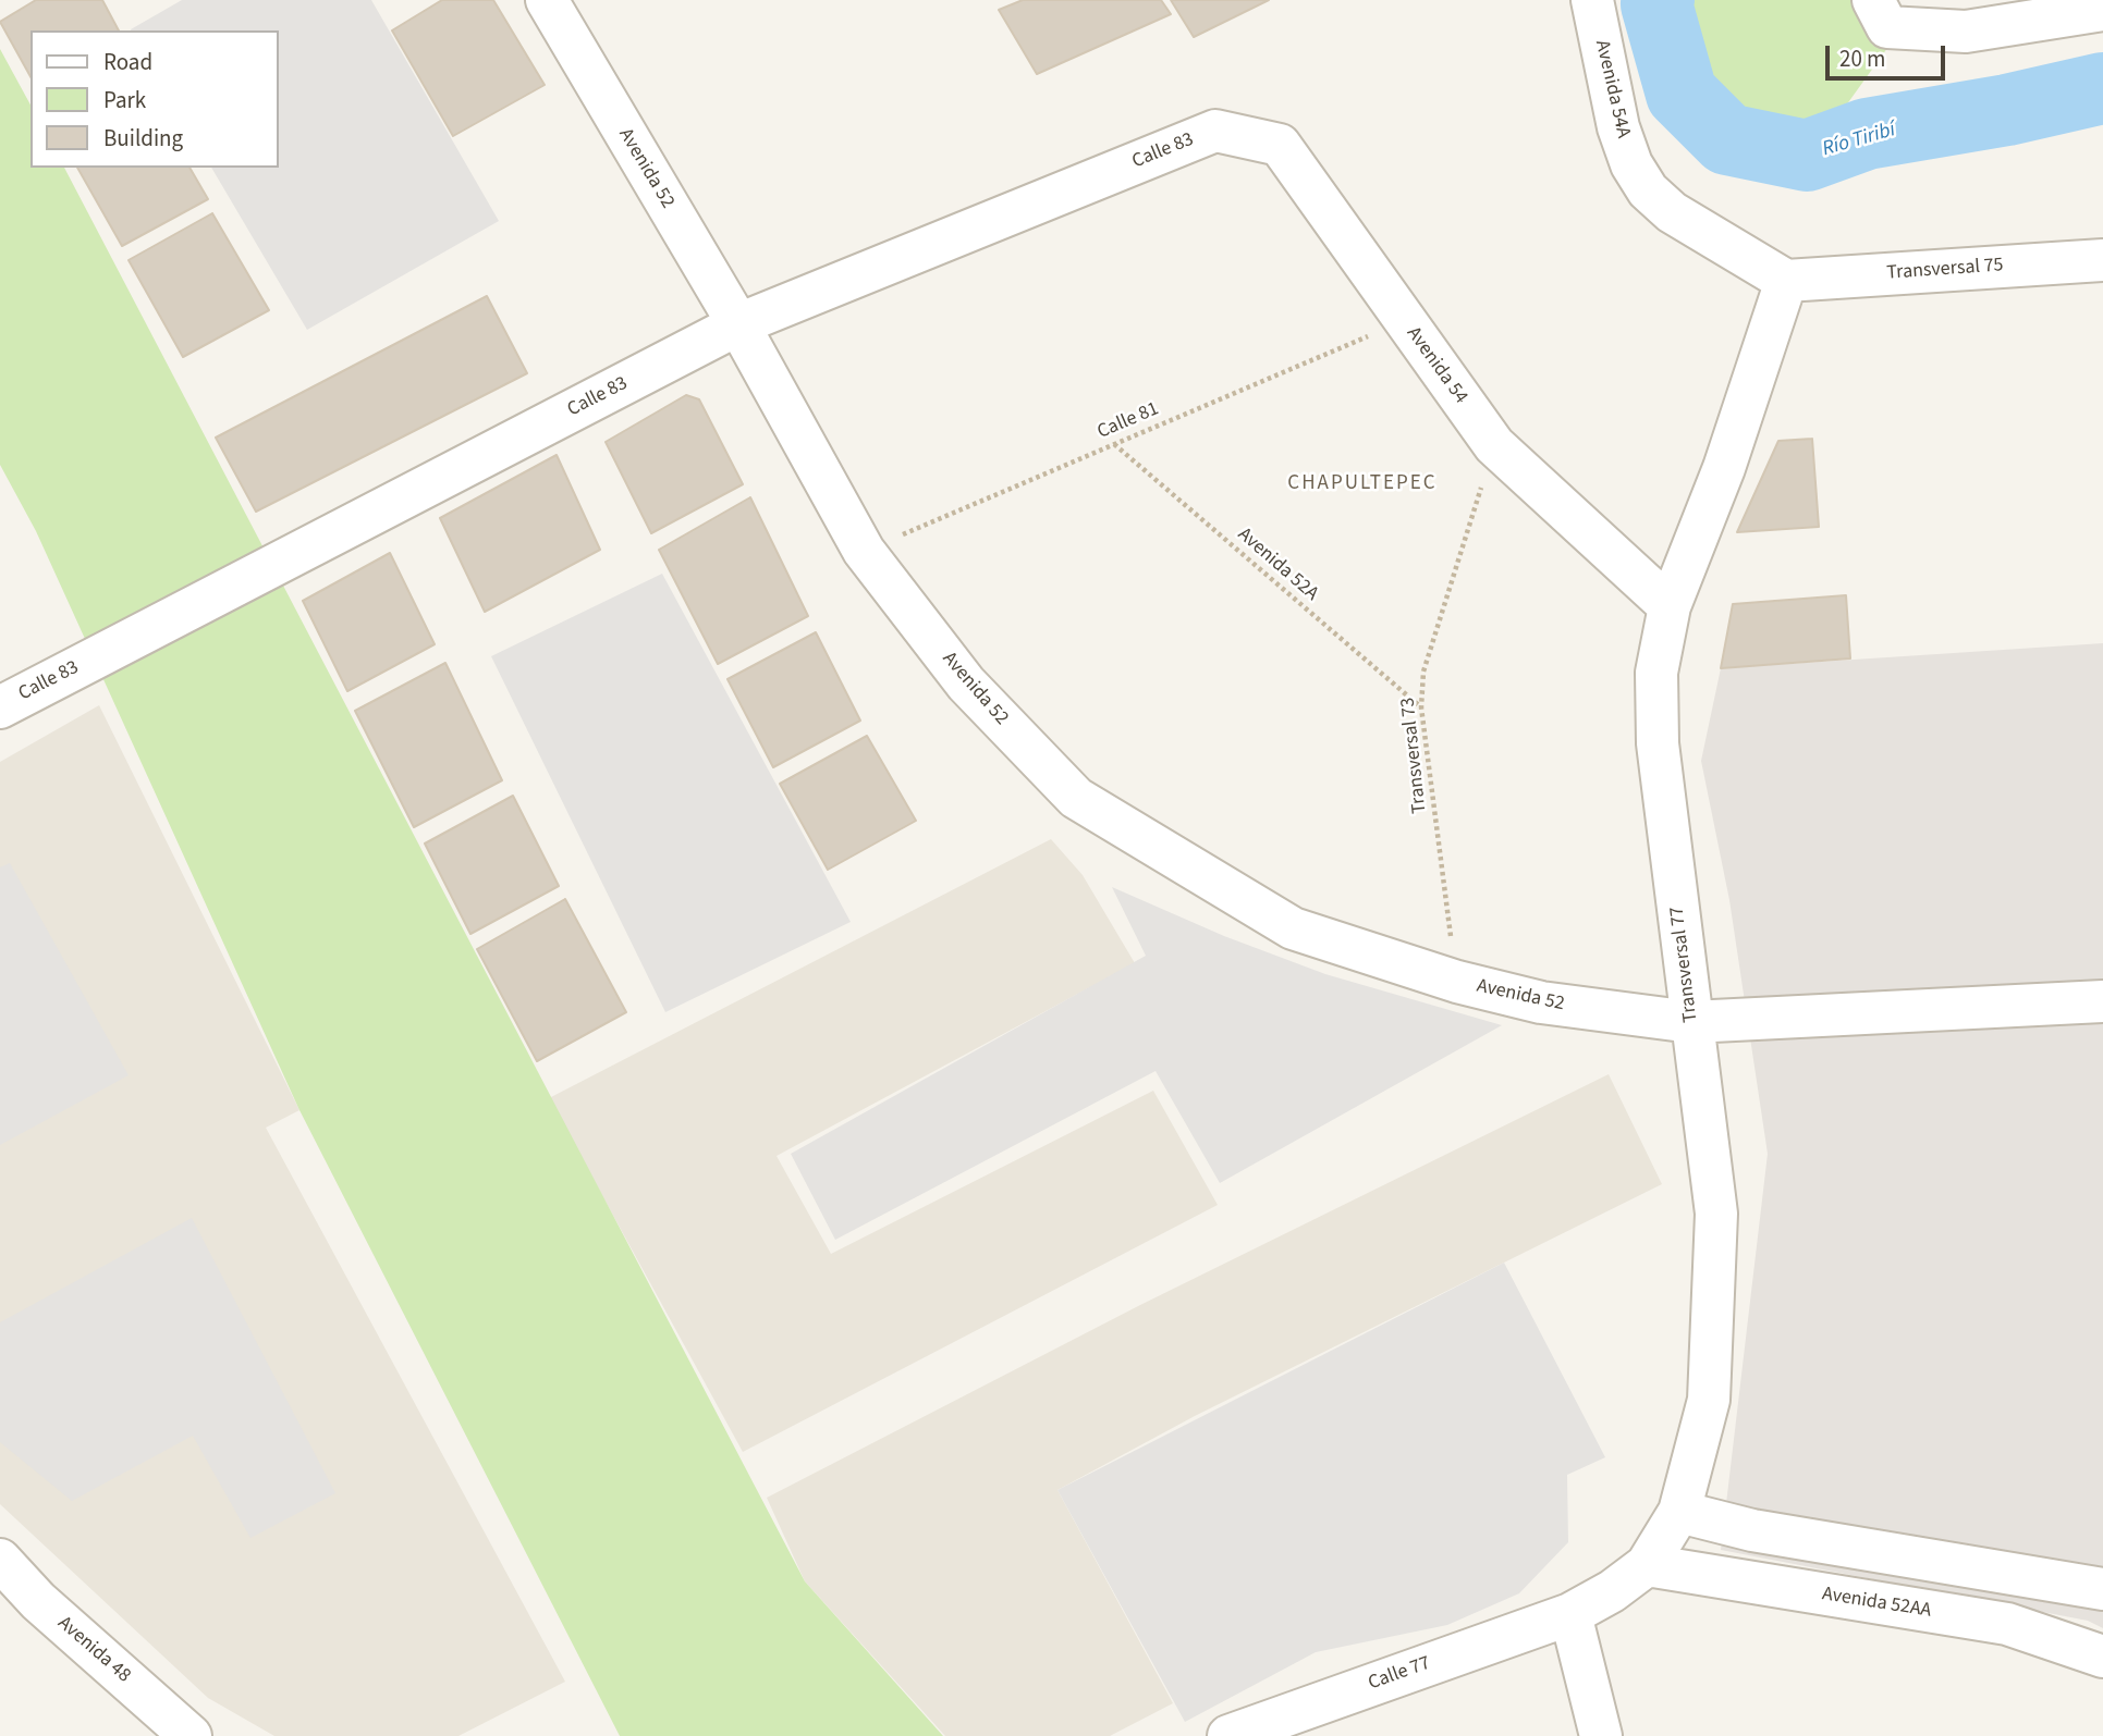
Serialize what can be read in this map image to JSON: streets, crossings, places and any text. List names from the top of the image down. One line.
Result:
{"streets":{"street":["Avenida 54A","Calle 83","Avenida 52","Transversal 75","Avenida 54","Transversal 77","Avenida 52AA","Avenida 48","Calle 77"],"path":["Calle 81","Avenida 52A","Transversal 73"]},"crossings":[["Avenida 54A","Transversal 75"],["Avenida 54A","Transversal 77"],["Calle 83","Avenida 52"],["Calle 83","Avenida 54"],["Avenida 52","Calle 81"],["Avenida 52","Transversal 73"],["Avenida 52","Transversal 77"],["Transversal 75","Transversal 77"],["Avenida 54","Calle 81"],["Avenida 54","Transversal 73"],["Avenida 54","Transversal 77"],["Calle 81","Avenida 52A"],["Avenida 52A","Transversal 73"],["Transversal 77","Avenida 52AA"],["Transversal 77","Calle 77"]],"districts":["CHAPULTEPEC"],"water":["Río Tiribí"],"legend":["Road","Park","Building"],"scale_bar":"20 m"}
